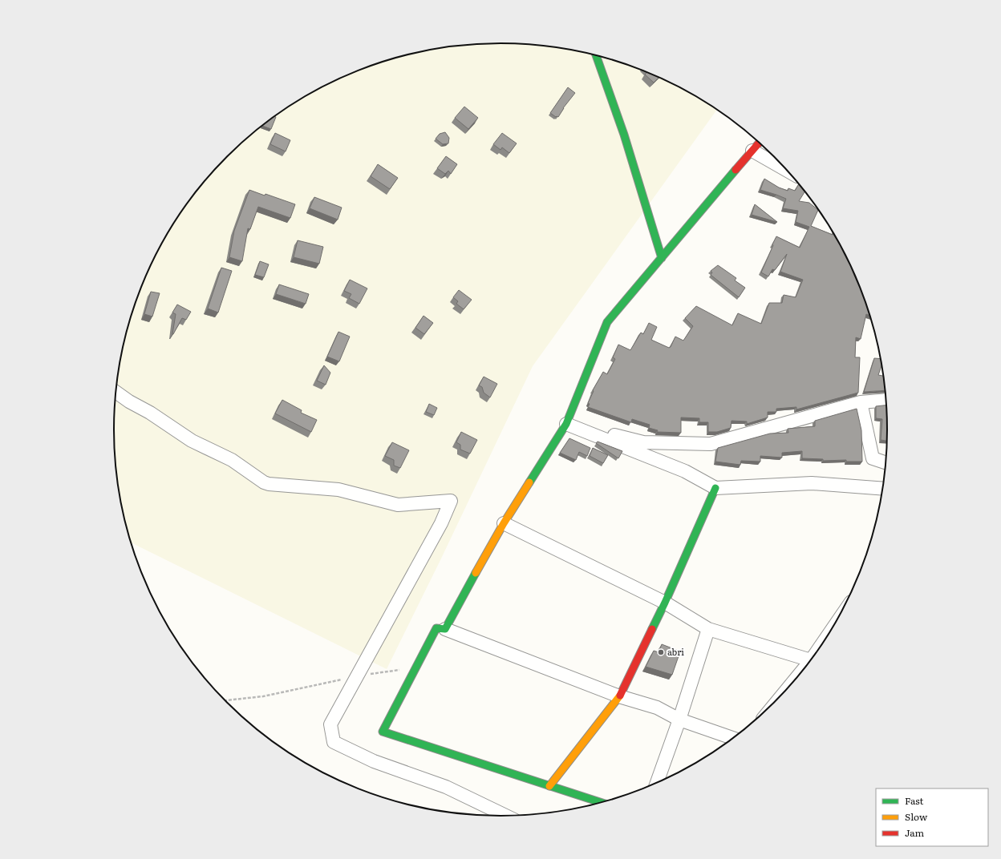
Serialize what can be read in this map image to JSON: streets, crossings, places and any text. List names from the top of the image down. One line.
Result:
{"places":["abri"],"legend":["Fast","Slow","Jam"]}
